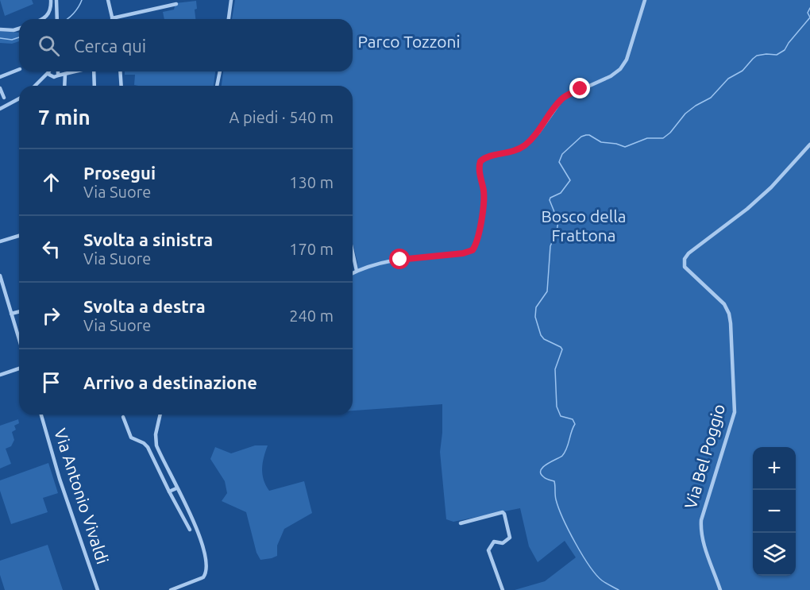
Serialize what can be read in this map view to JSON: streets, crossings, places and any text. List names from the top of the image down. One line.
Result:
{"streets":{"street":["Via Bel Poggio","Via Antonio Vivaldi"]},"parks":["Parco Tozzoni","Bosco della Frattona"],"page":{"search":"Cerca qui","heading":["7 min","A piedi · 540 m"],"list":[["Prosegui","Via Suore","130 m"],["Svolta a sinistra","Via Suore","170 m"],["Svolta a destra","Via Suore","240 m"],"Arrivo a destinazione"],"map_buttons":["+","−"]}}
